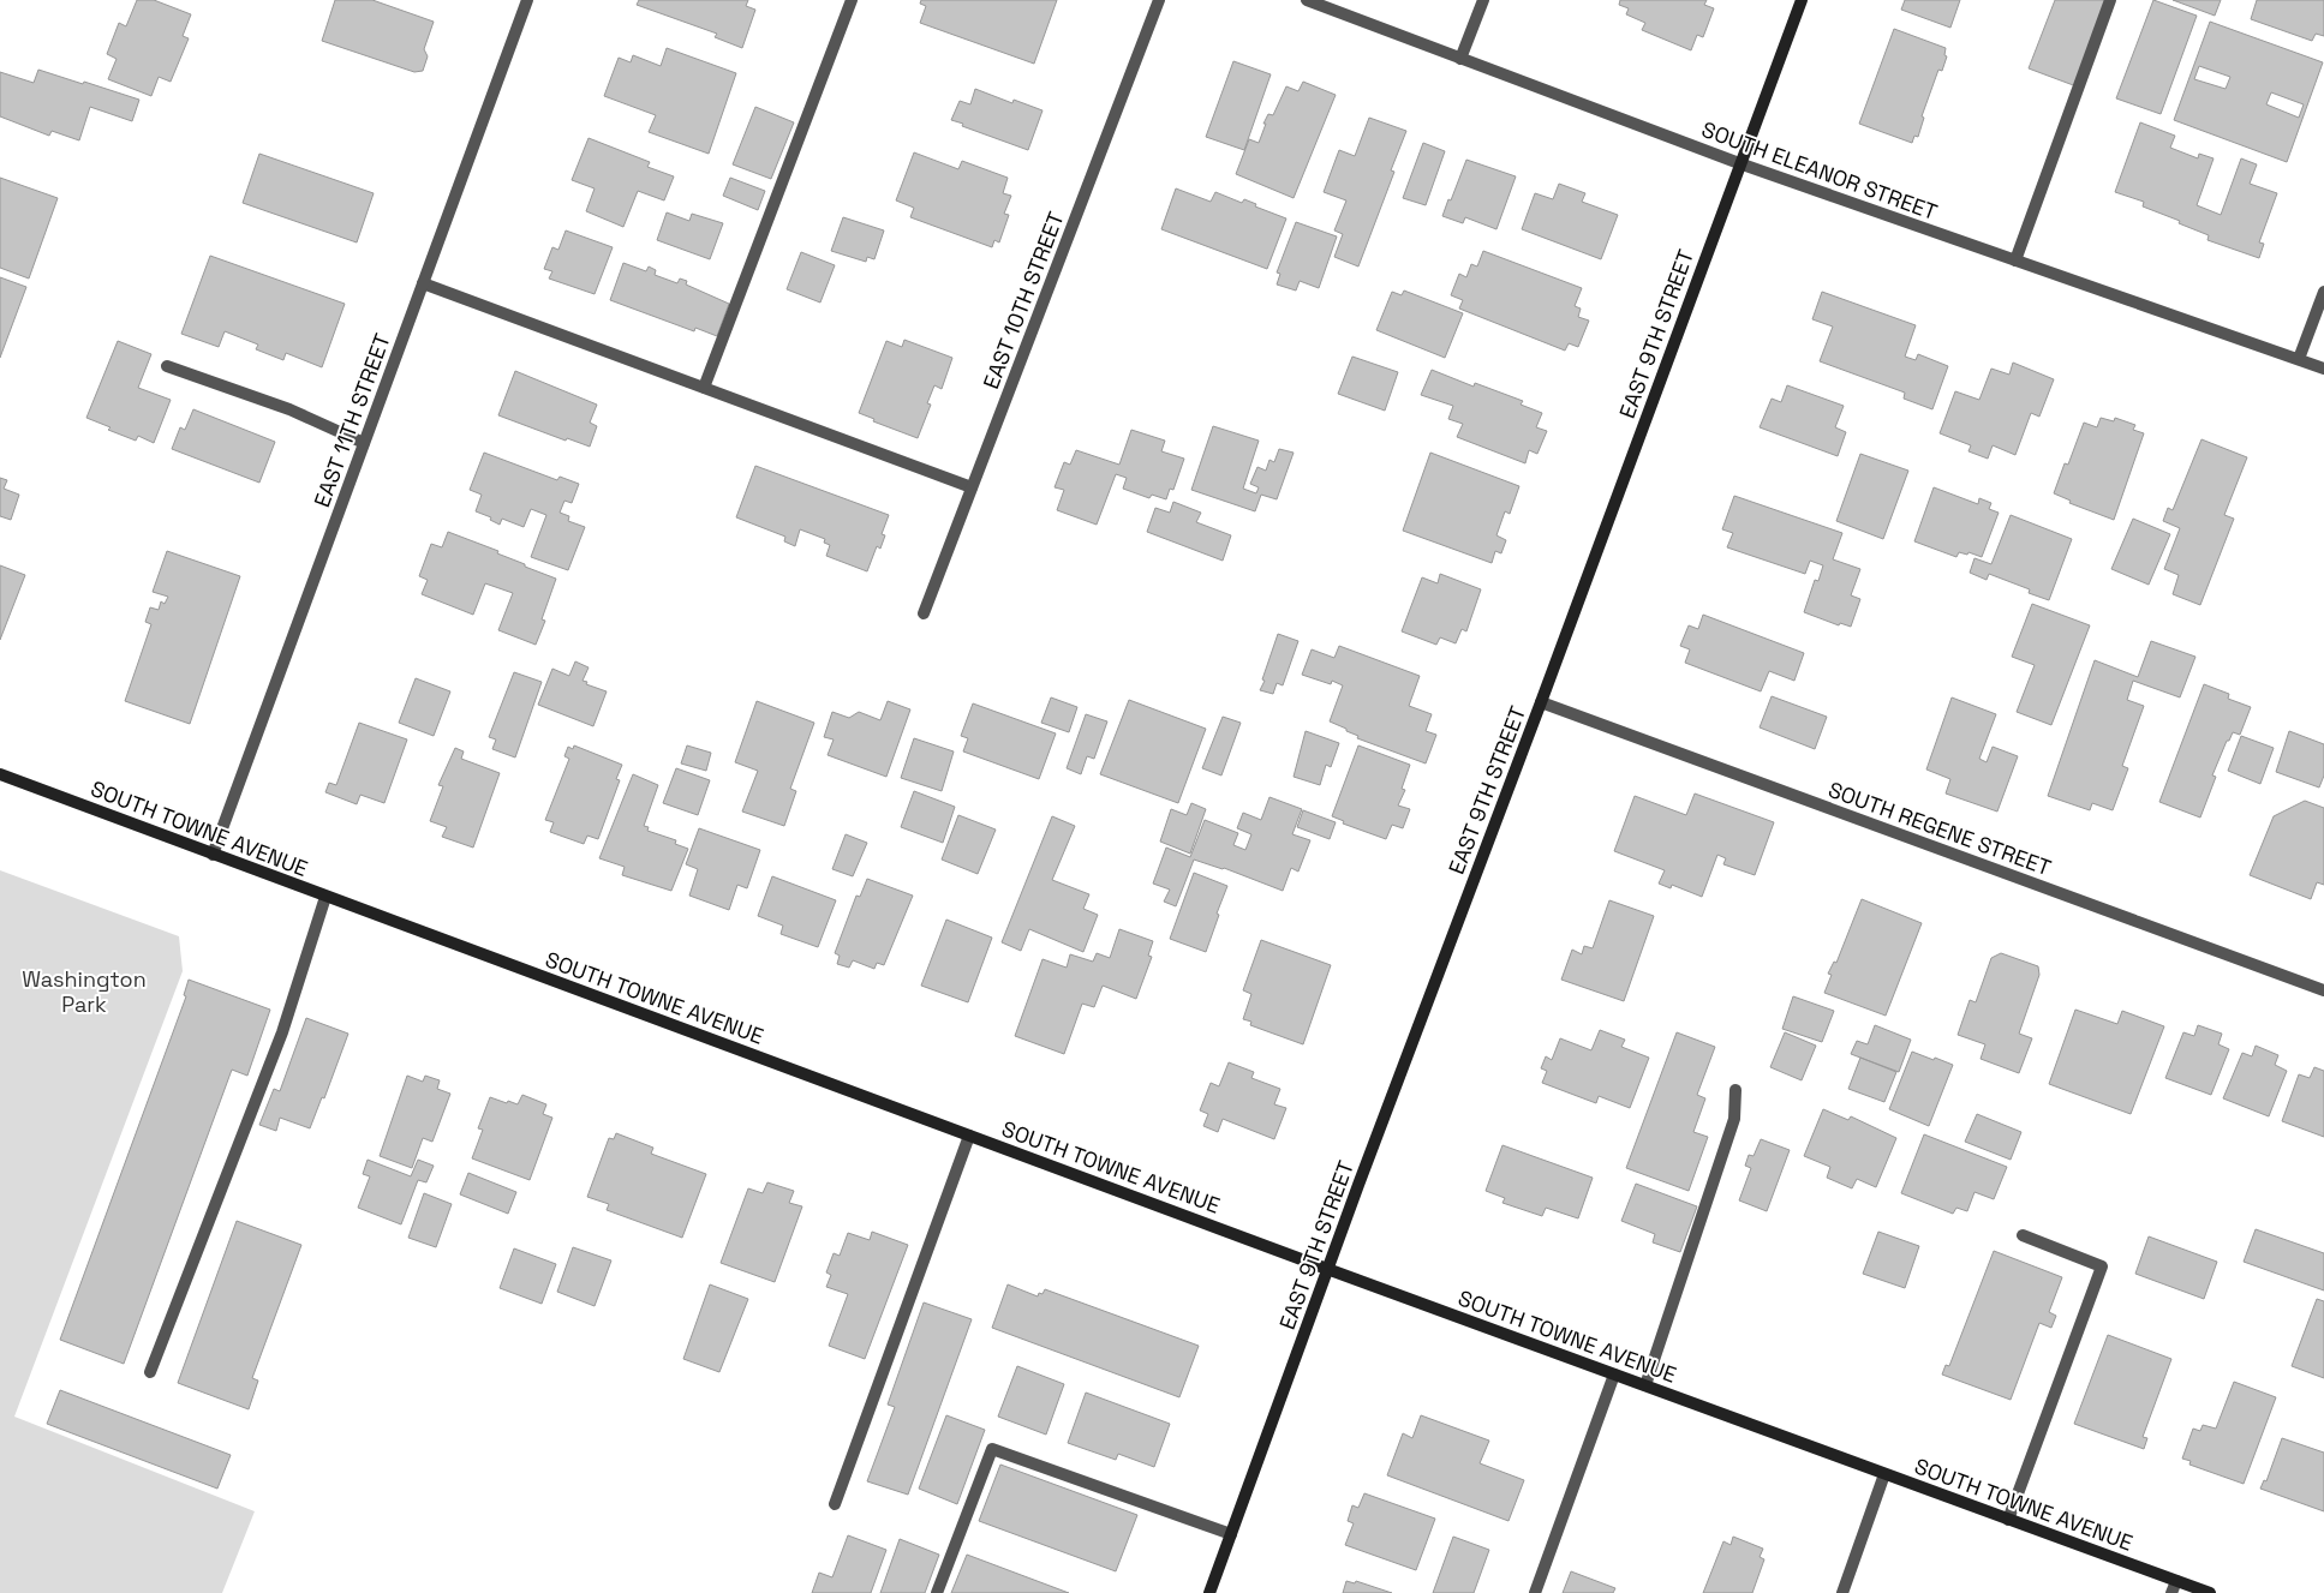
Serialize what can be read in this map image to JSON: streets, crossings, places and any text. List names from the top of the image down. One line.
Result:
{"streets":{"street":["SOUTH ELEANOR STREET","EAST 10TH STREET","EAST 9TH STREET","EAST 11TH STREET","SOUTH TOWNE AVENUE","SOUTH REGENE STREET"]},"crossings":[["SOUTH ELEANOR STREET","EAST 9TH STREET"],["EAST 9TH STREET","SOUTH TOWNE AVENUE"],["EAST 9TH STREET","SOUTH REGENE STREET"],["EAST 11TH STREET","SOUTH TOWNE AVENUE"]],"parks":["Washington Park"]}
